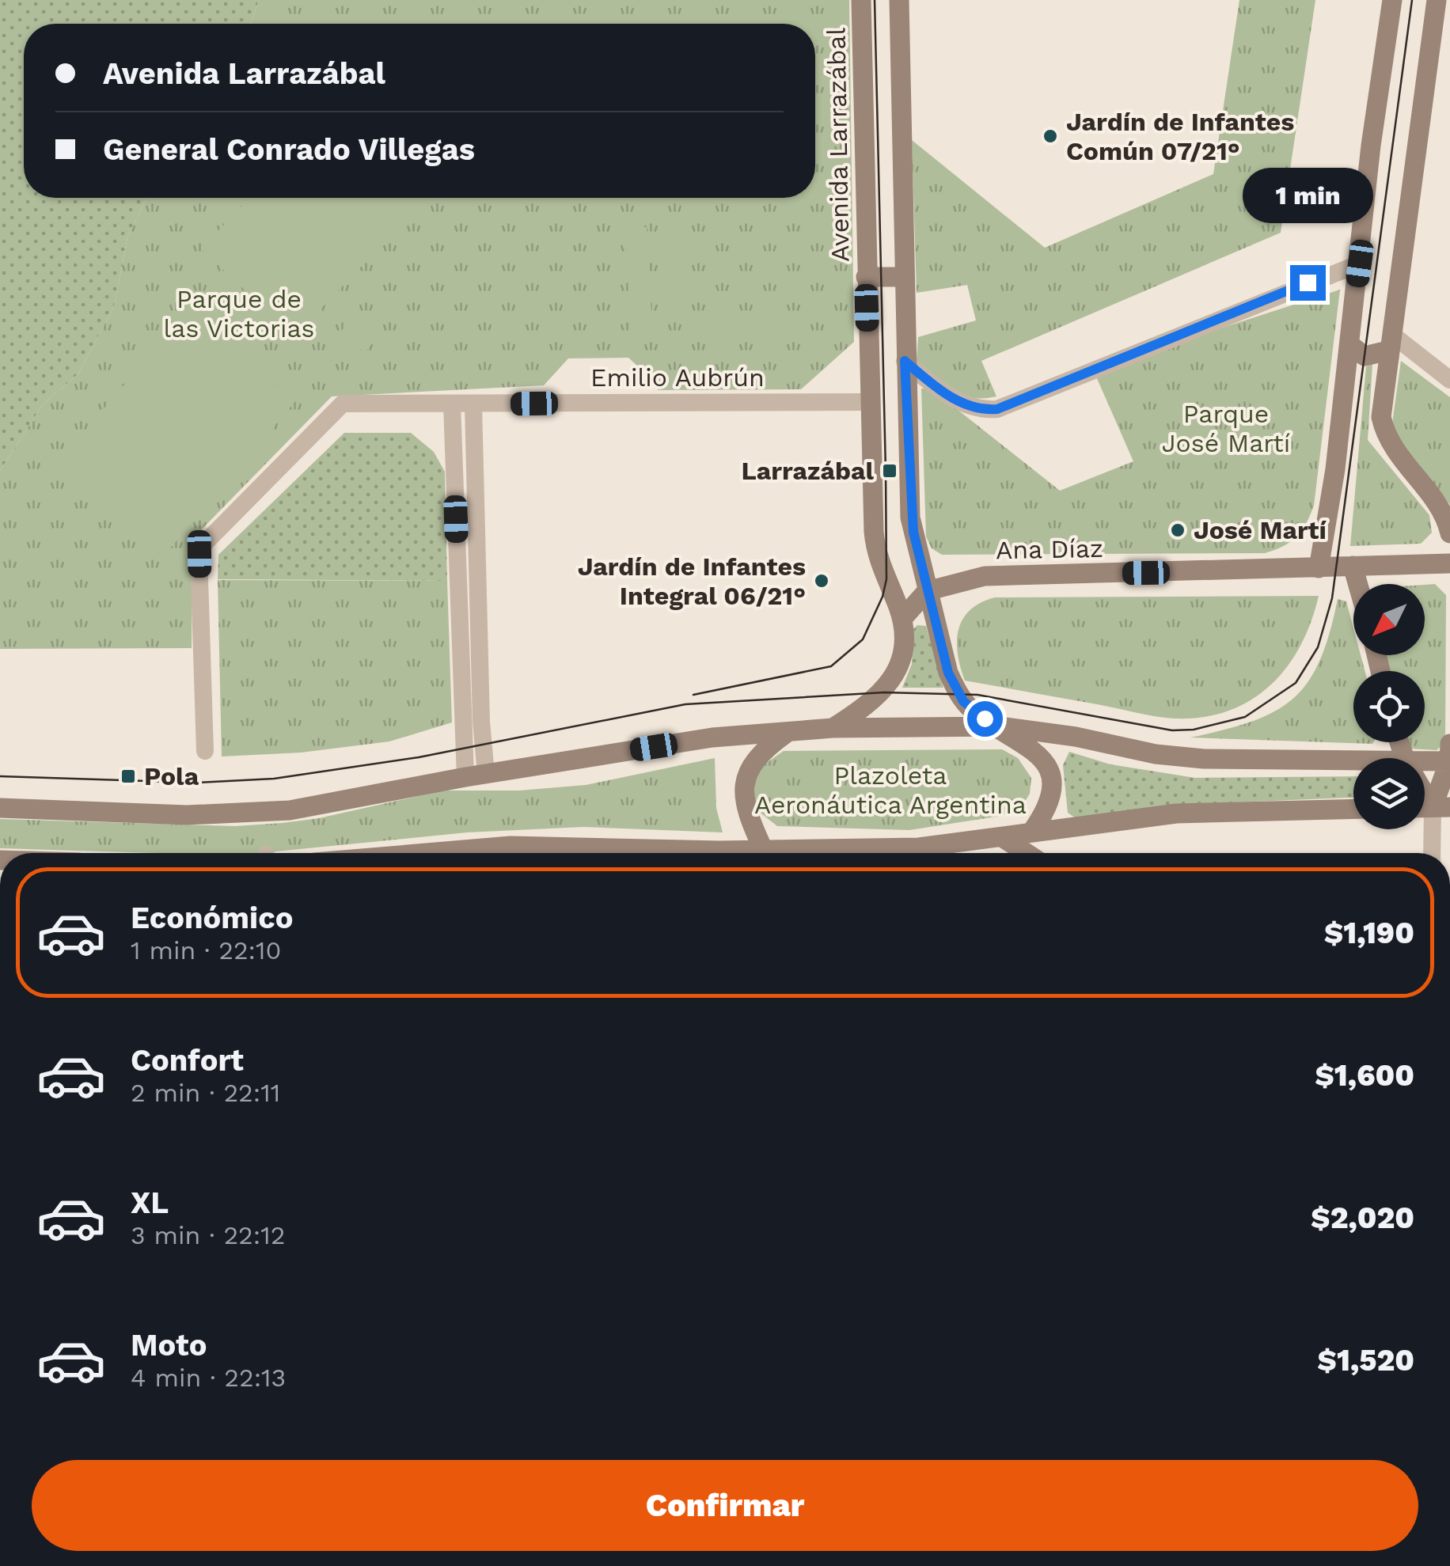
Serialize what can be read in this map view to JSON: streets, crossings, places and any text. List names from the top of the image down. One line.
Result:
{"streets":{"main road":["Avenida Larrazábal","Ana Díaz"],"street":["Emilio Aubrún"]},"crossings":[["Avenida Larrazábal","Emilio Aubrún"]],"parks":["Parque de las Victorias","Parque José Martí","Plazoleta Aeronáutica Argentina"],"places":{"other":["Jardín de Infantes Común 07/21°","José Martí","Jardín de Infantes Integral 06/21°"],"transit":["Larrazábal","Pola"]},"north":"bottom left","page":{"banner":["Avenida Larrazábal","General Conrado Villegas"],"bubble":"1 min","list":[{"name":"Económico","note":"1 min · 22:10","value":"$1,190"},{"name":"Confort","note":"2 min · 22:11","value":"$1,600"},{"name":"XL","note":"3 min · 22:12","value":"$2,020"},{"name":"Moto","note":"4 min · 22:13","value":"$1,520"}],"buttons":"Confirmar"}}
